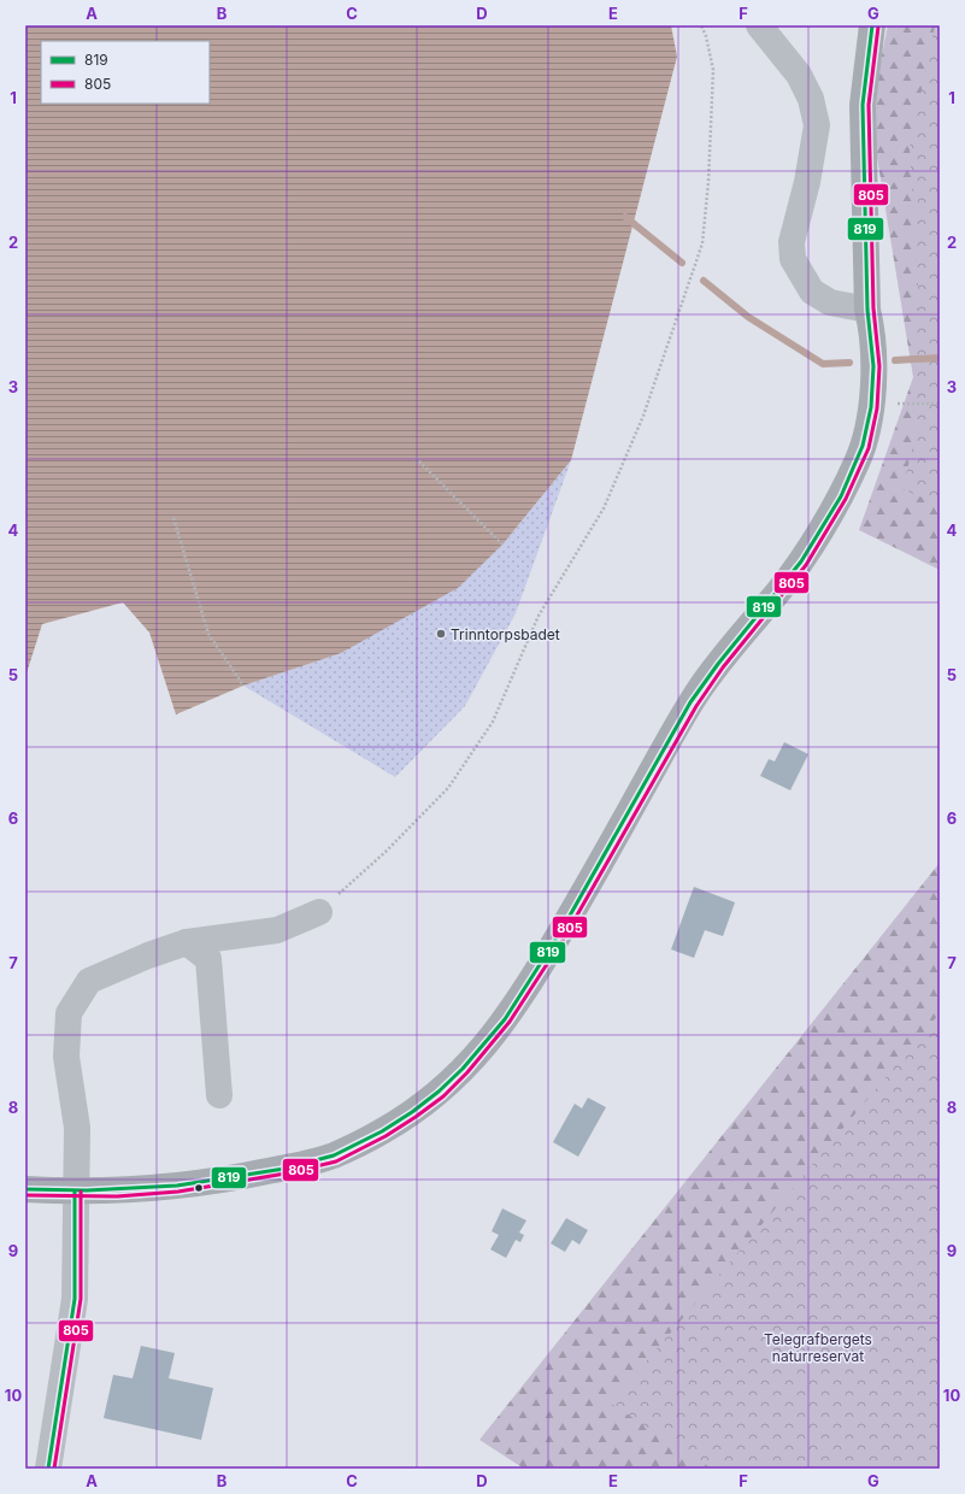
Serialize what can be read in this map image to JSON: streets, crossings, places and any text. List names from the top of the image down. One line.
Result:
{"parks":["Telegrafbergets naturreservat"],"places":["Trinntorpsbadet"],"lines":["transit line 819","transit line 805"],"legend":["819","805"],"grid":{"columns":["A","B","C","D","E","F","G"],"rows":["1","2","3","4","5","6","7","8","9","10"]}}
